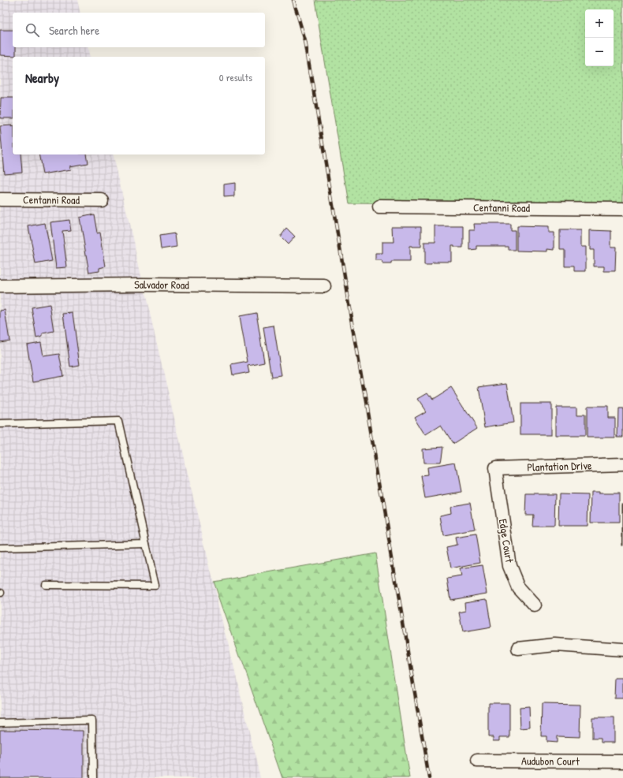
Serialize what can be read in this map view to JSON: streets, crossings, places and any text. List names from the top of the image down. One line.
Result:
{"streets":{"street":["Centanni Road","Salvador Road","Plantation Drive","Edge Court","Audubon Court"]},"crossings":[["Plantation Drive","Edge Court"]],"page":{"map_buttons":["+","−"],"search":"Search here","heading":["Nearby","0 results"]}}
